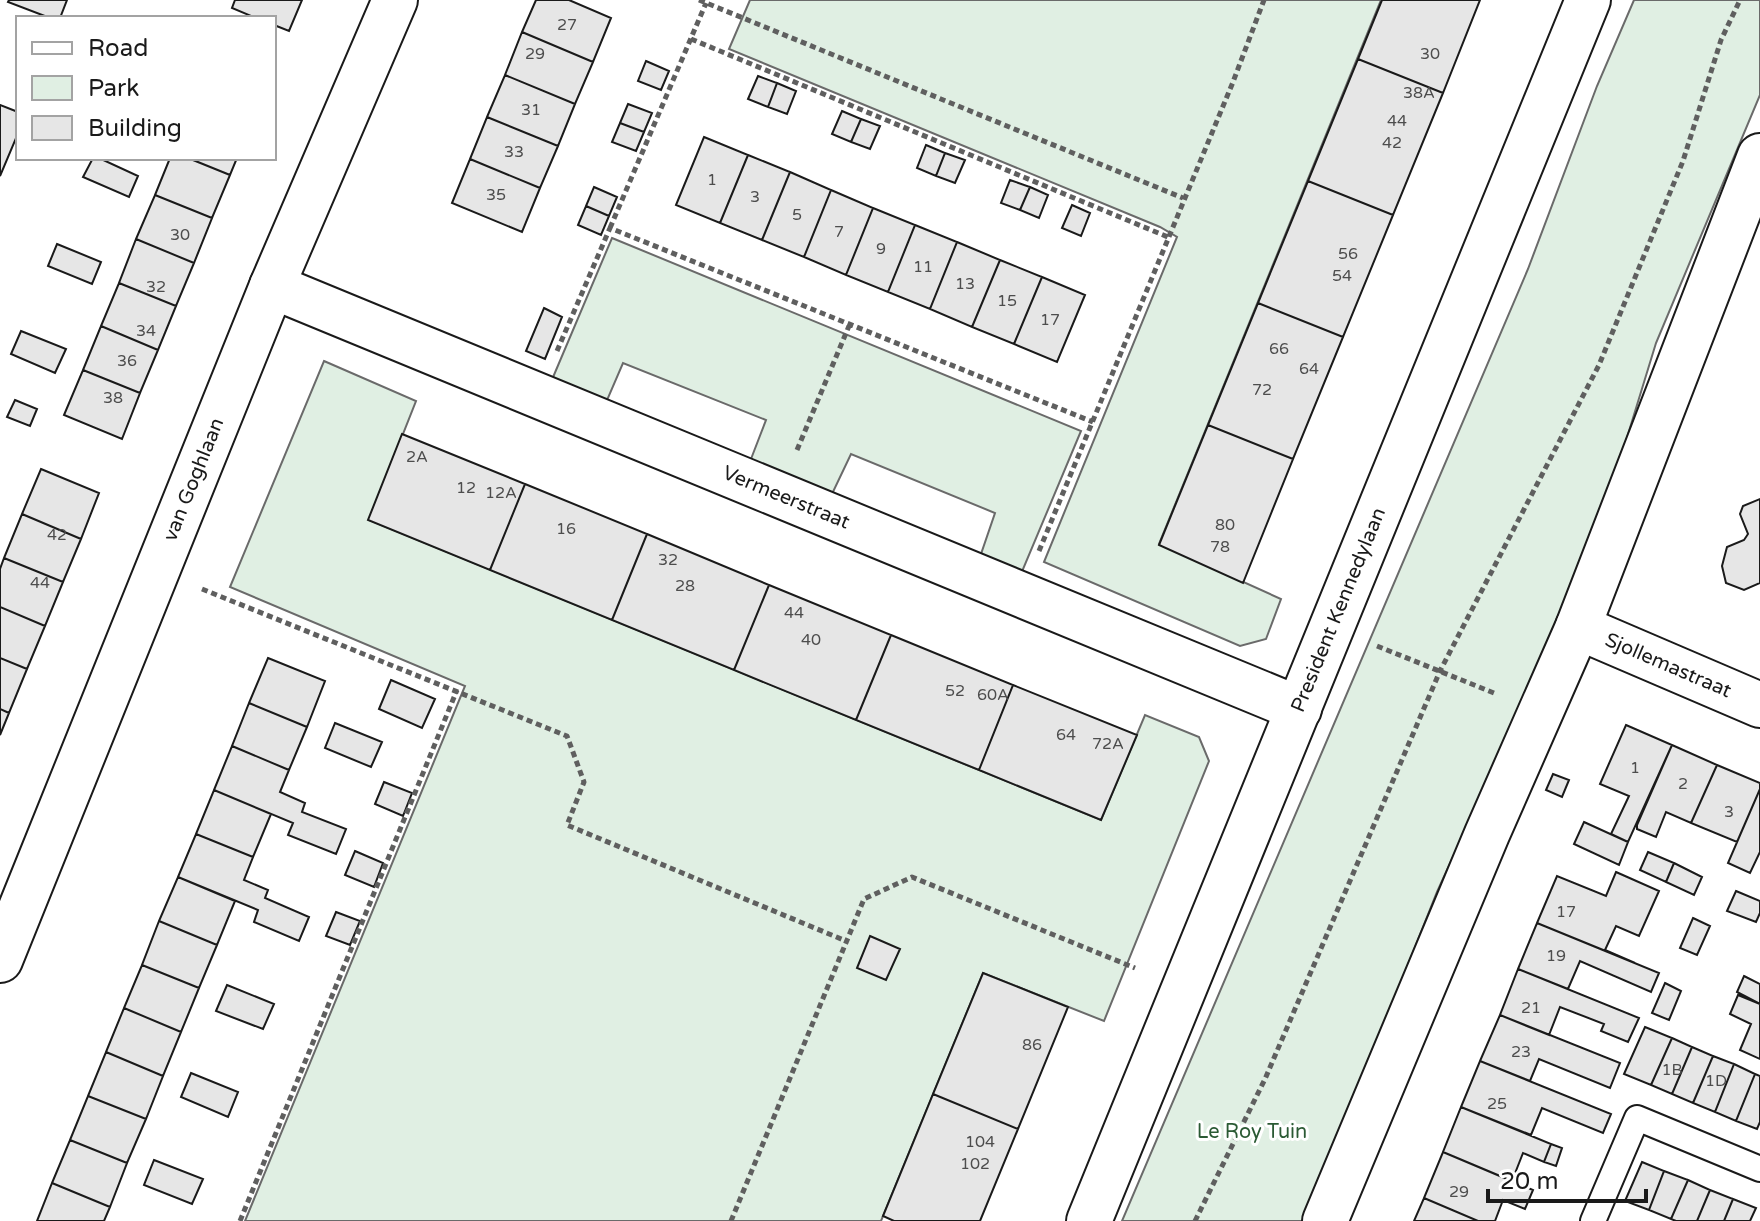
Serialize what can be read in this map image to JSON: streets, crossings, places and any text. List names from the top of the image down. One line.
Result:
{"streets":{"street":["van Goghlaan","Vermeerstraat","President Kennedylaan","Sjollemastraat"]},"crossings":[["van Goghlaan","Vermeerstraat"],["Vermeerstraat","President Kennedylaan"]],"parks":["Le Roy Tuin"],"house_numbers":["27","29","30","38A","31","44","42","33","1","35","3","5","7","30","9","56","11","54","13","32","15","17","34","66","36","64","72","38","2A","12","12A","80","16","42","78","32","44","28","44","40","52","60A","64","72A","1","2","3","17","19","21","86","23","1B","1D","25","104","102","29"],"legend":["Road","Park","Building"],"scale_bar":"20 m"}
